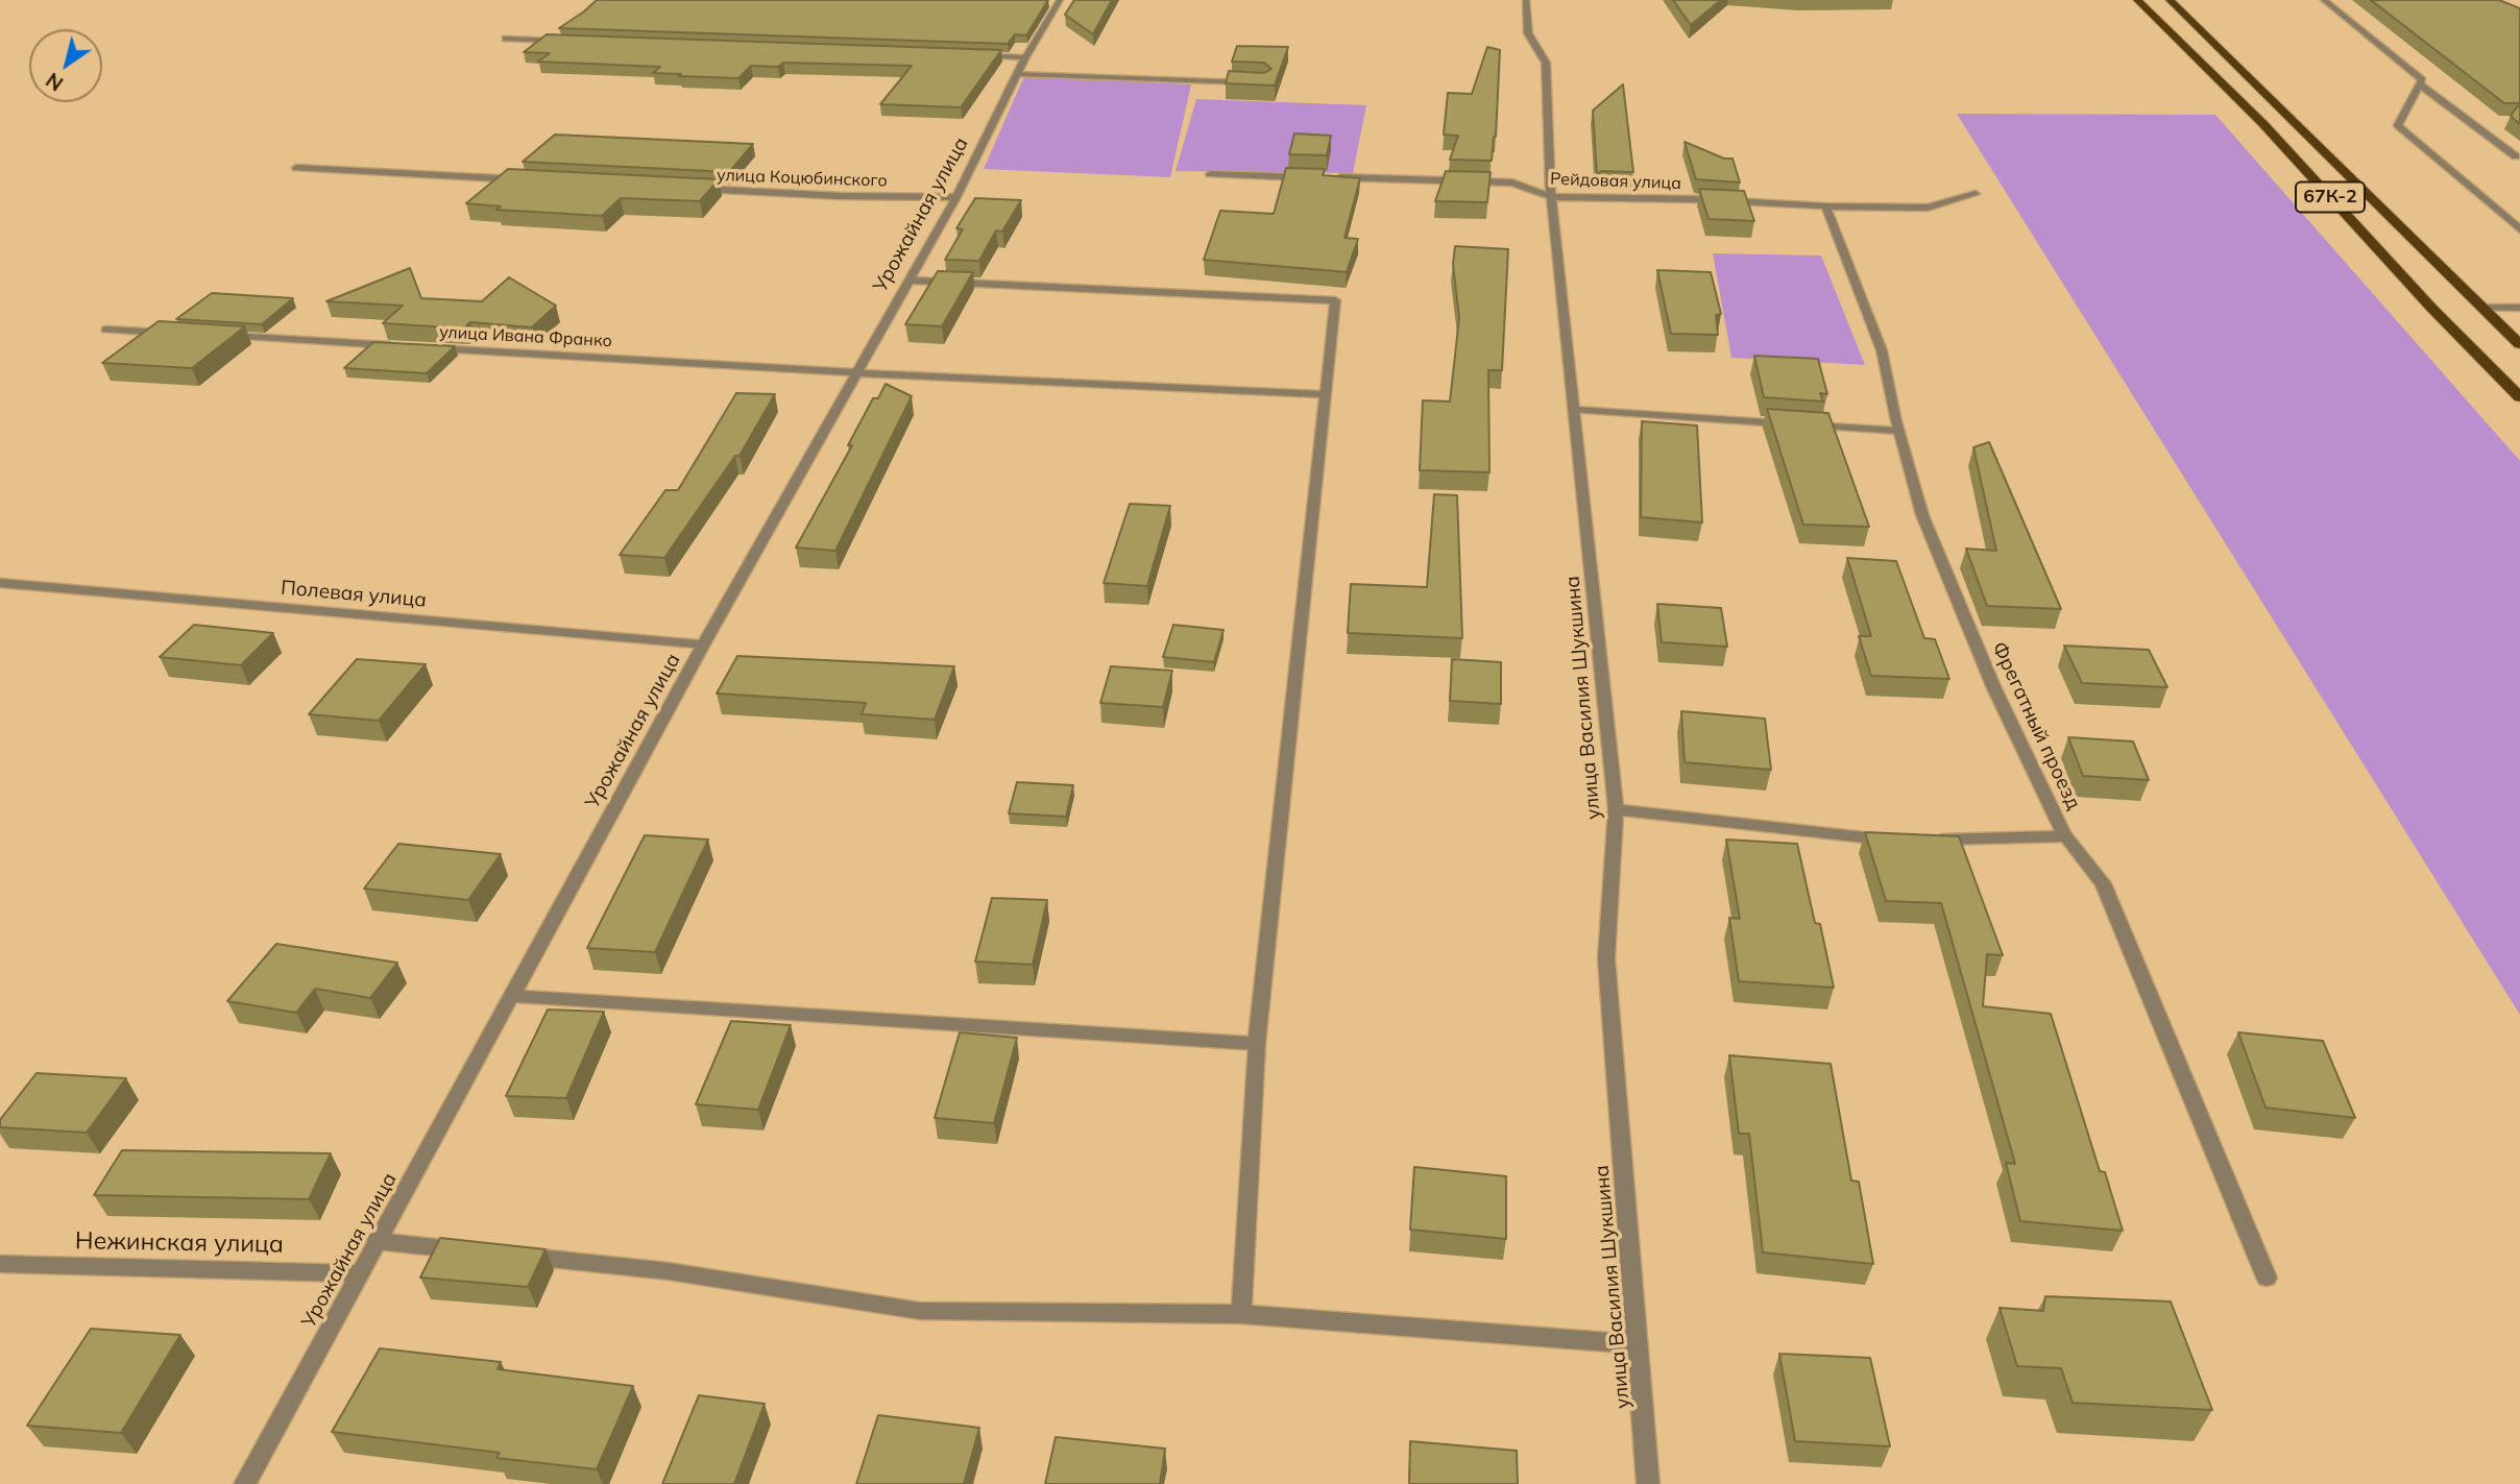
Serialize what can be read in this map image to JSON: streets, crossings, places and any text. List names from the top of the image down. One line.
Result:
{"streets":{"main road":["67К-2"],"street":["улица Коцюбинского","Рейдовая улица","Урожайная улица","улица Ивана Франко","Полевая улица","улица Василия Шукшина","Фрегатный проезд","Нежинская улица"]},"crossings":[["улица Коцюбинского","Урожайная улица"],["Рейдовая улица","улица Василия Шукшина"],["Рейдовая улица","Фрегатный проезд"],["Урожайная улица","улица Ивана Франко"],["Урожайная улица","Полевая улица"],["Урожайная улица","Нежинская улица"]],"north":"bottom left"}
